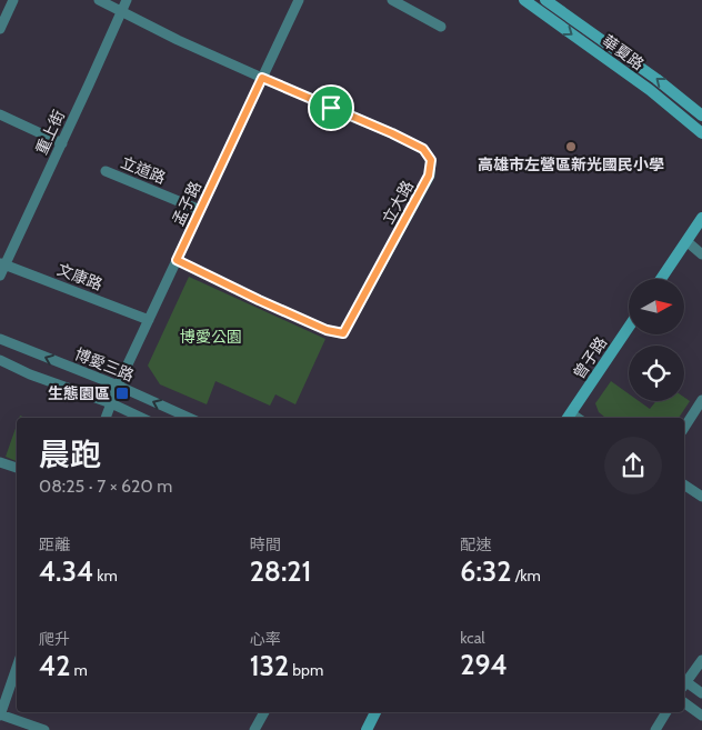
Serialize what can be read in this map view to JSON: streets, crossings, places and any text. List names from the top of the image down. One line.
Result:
{"streets":{"street":["華夏路","重上街","立道路","立大路","孟子路","文康路","曾子路","博愛三路"]},"crossings":[["重上街","立大路"],["重上街","文康路"],["立道路","孟子路"],["立大路","孟子路"],["孟子路","文康路"],["孟子路","博愛三路"]],"parks":["博愛公園"],"places":{"other":["高雄市左營區新光國民小學"],"transit":["生態園區"]},"north":"right","page":{"heading":["晨跑","08:25 · 7 × 620 m"],"stats":[["距離","4.34 km"],["時間","28:21"],["配速","6:32 /km"],["爬升","42 m"],["心率","132 bpm"],["kcal","294"]]}}
